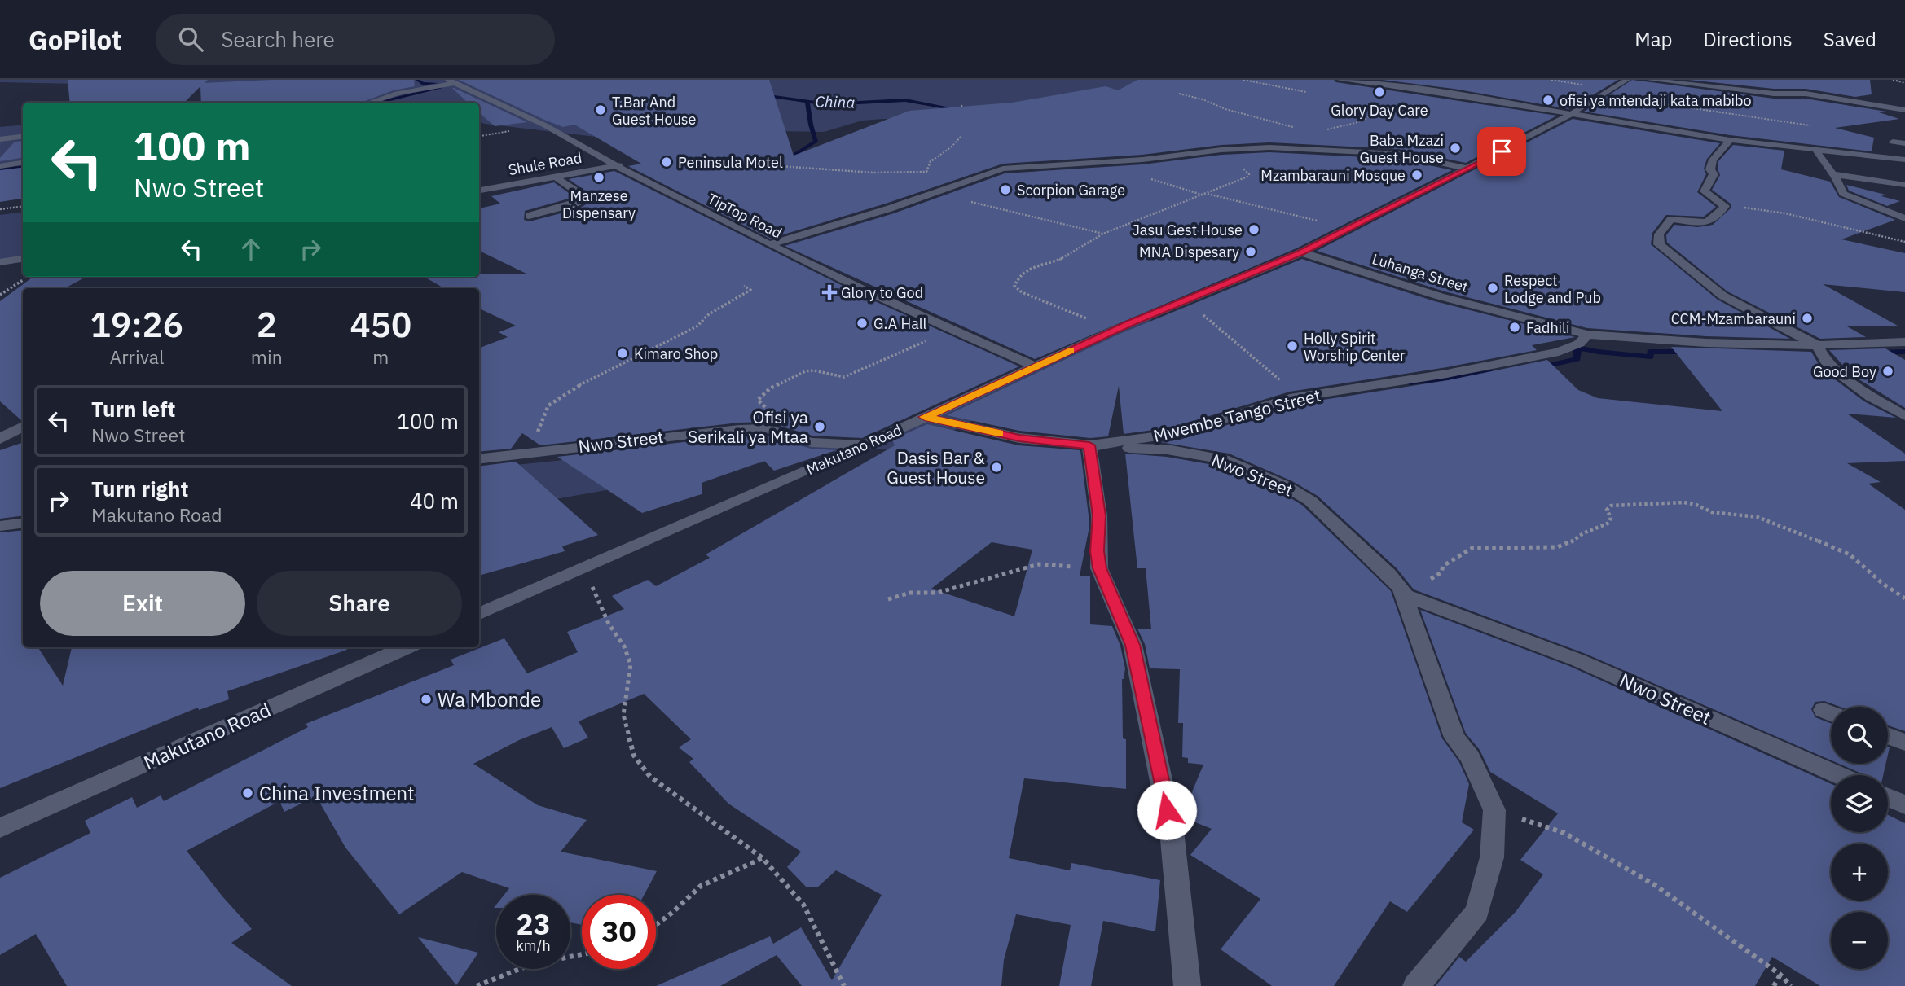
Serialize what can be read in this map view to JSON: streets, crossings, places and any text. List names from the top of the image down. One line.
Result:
{"streets":{"street":["Shule Road","TipTop Road","Luhanga Street","Mwembe Tango Street","Nwo Street","Makutano Road"]},"crossings":[["Shule Road","TipTop Road"],["TipTop Road","Makutano Road"],["Luhanga Street","Mwembe Tango Street"],["Luhanga Street","Makutano Road"],["Mwembe Tango Street","Nwo Street"],["Nwo Street","Makutano Road"]],"water":["China"],"places":{"other":["Glory Day Care","ofisi ya mtendaji kata mabibo","T.Bar And Guest House","Baba Mzazi Guest House","Peninsula Motel","Mzambarauni Mosque","Manzese Dispensary","Scorpion Garage","Jasu Gest House","MNA Dispesary","Respect Lodge and Pub","CCM-Mzambarauni","G.A Hall","Fadhili","Holly Spirit Worship Center","Kimaro Shop","Good Boy","Ofisi ya Serikali ya Mtaa","Dasis Bar & Guest House","Wa Mbonde","China Investment"],"health":["Glory to God"]},"page":{"header":"GoPilot","search":"Search here","nav":["Map","Directions","Saved"],"turn":["100 m","Nwo Street"],"eta":["19:26","Arrival","2","min","450","m"],"list":[{"name":"Turn left","note":"Nwo Street","value":"100 m"},{"name":"Turn right","note":"Makutano Road","value":"40 m"}],"buttons":["Exit","Share"],"map_buttons":["+","−"],"speed":"23 km/h","limit":"30"}}
